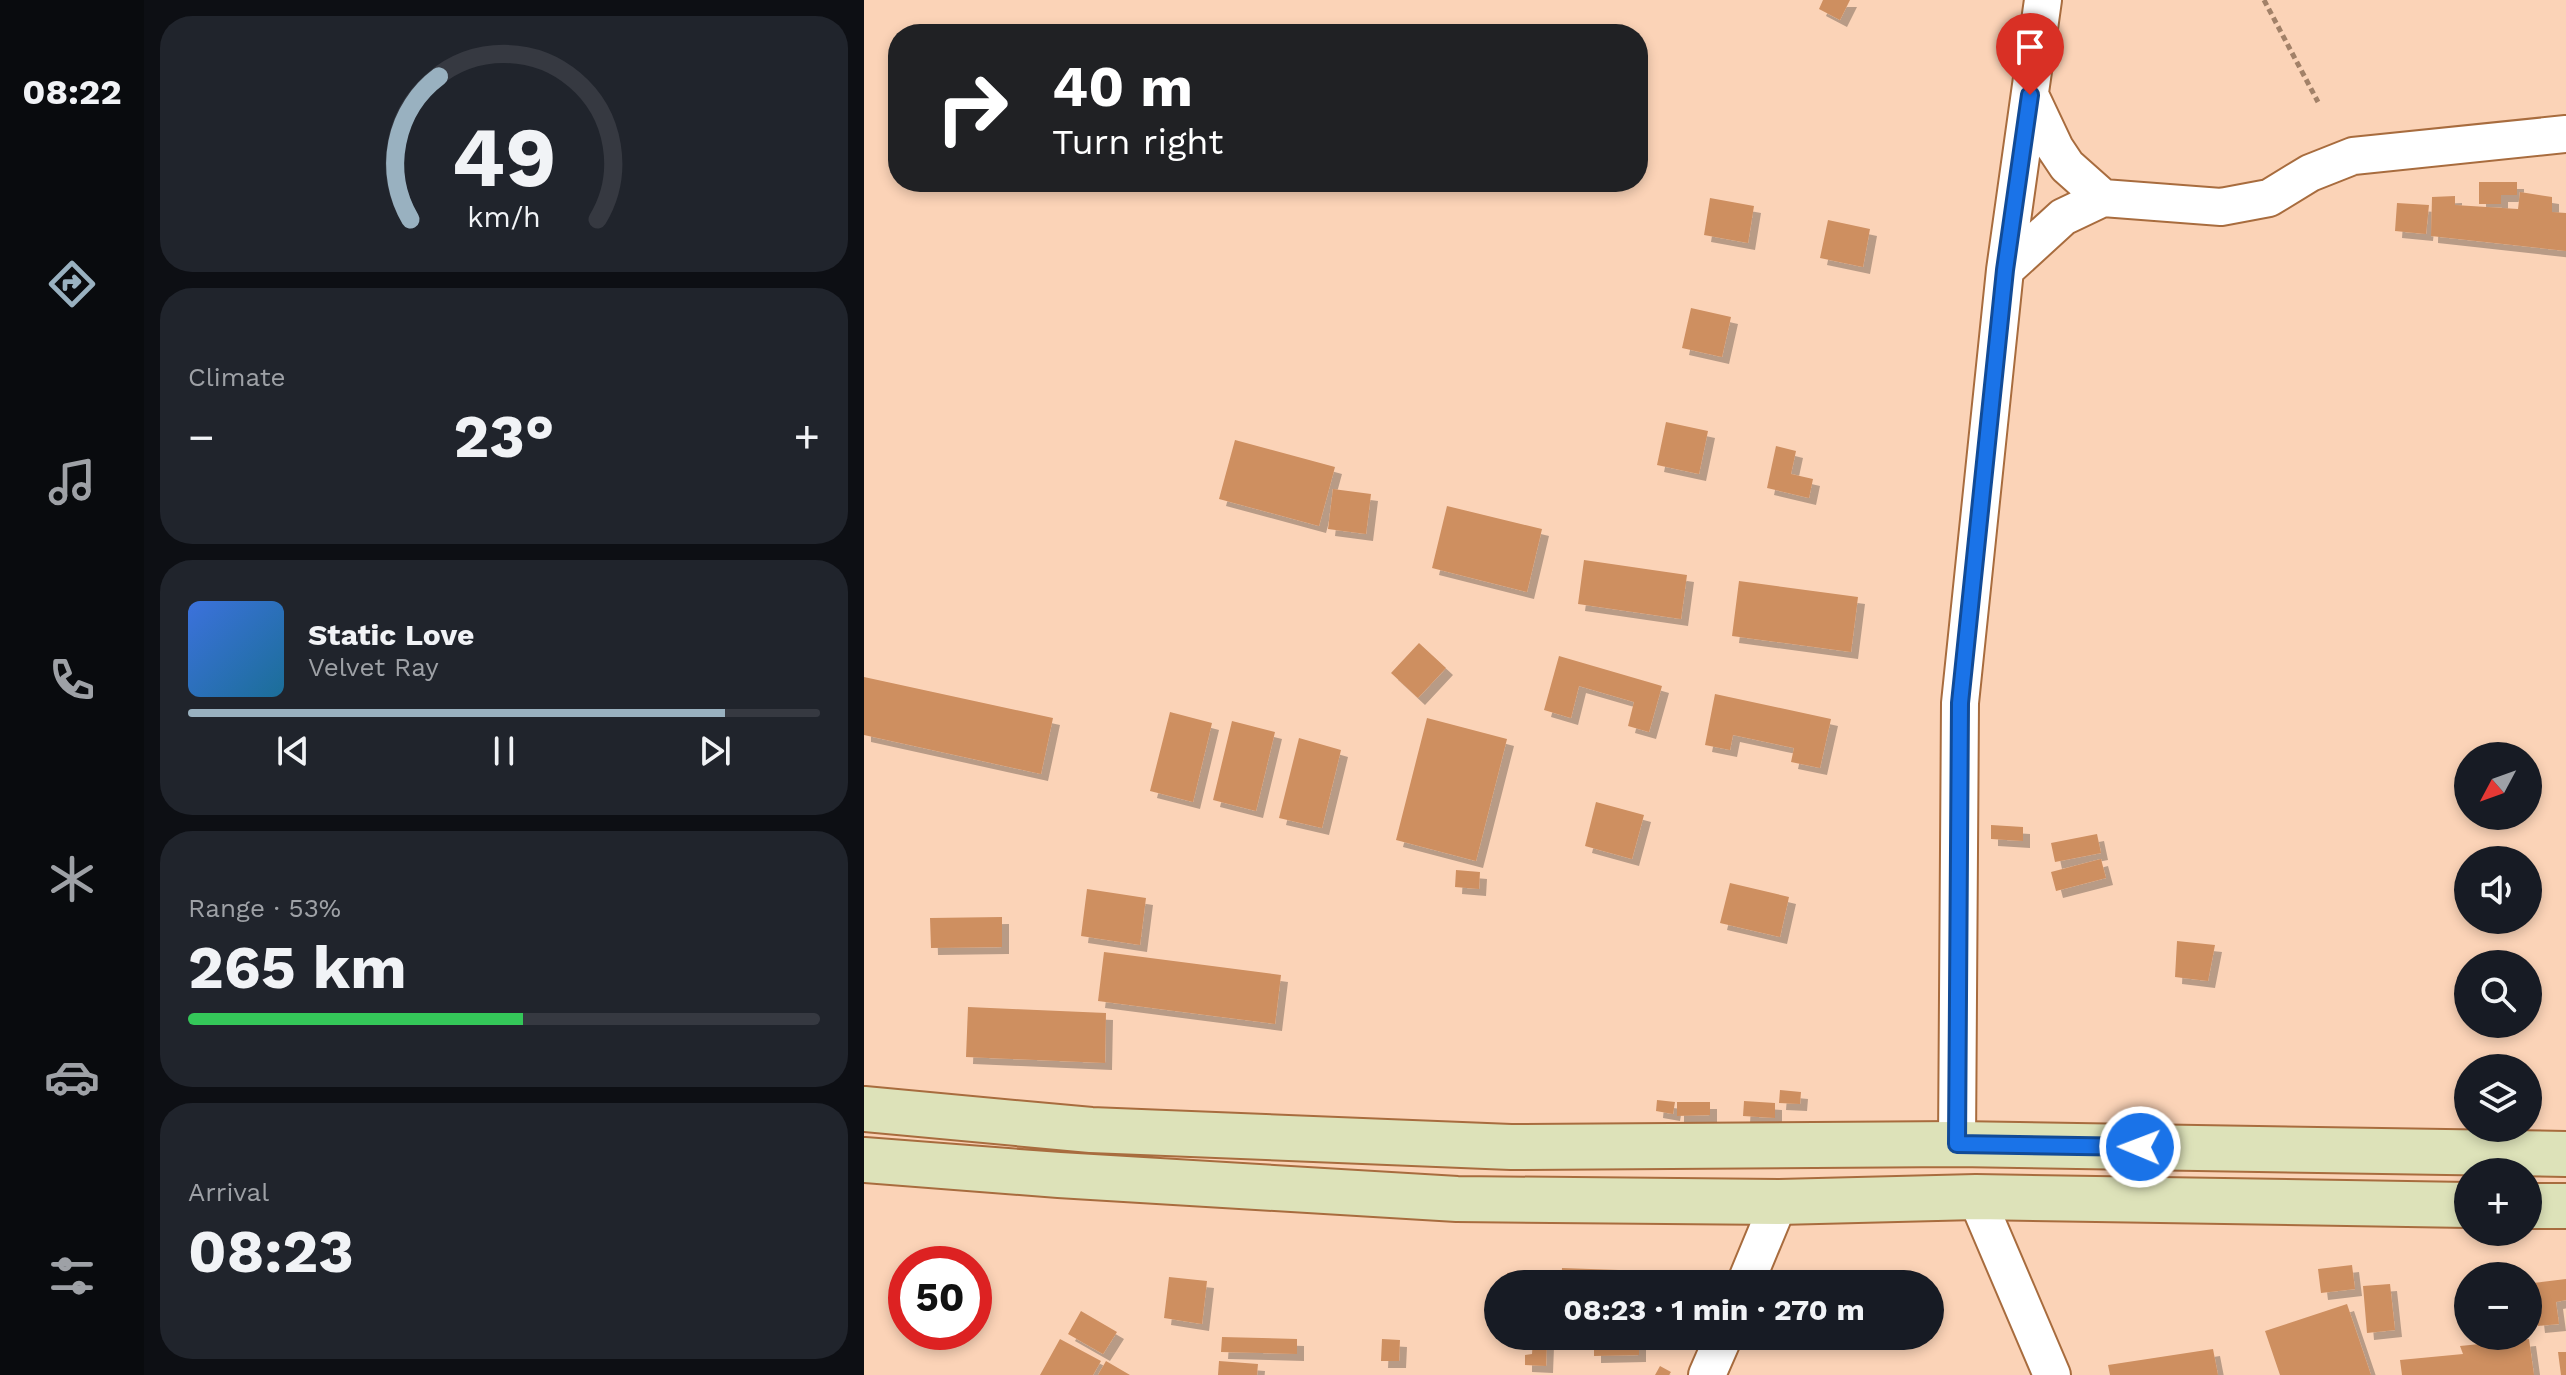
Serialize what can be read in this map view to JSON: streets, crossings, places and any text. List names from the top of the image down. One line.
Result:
{"north":"bottom left","page":{"tabs":"08:22","turn":["40 m","Turn right"],"tile":["Climate",["Range · 53%","265 km"],["Arrival","08:23"]],"heat":["−","23°","+"],"song":["Static Love","Velvet Ray"],"map_buttons":["+","−"],"limit":"50","trip":"08:23 · 1 min · 270 m","gauge":["49","km/h"]}}
